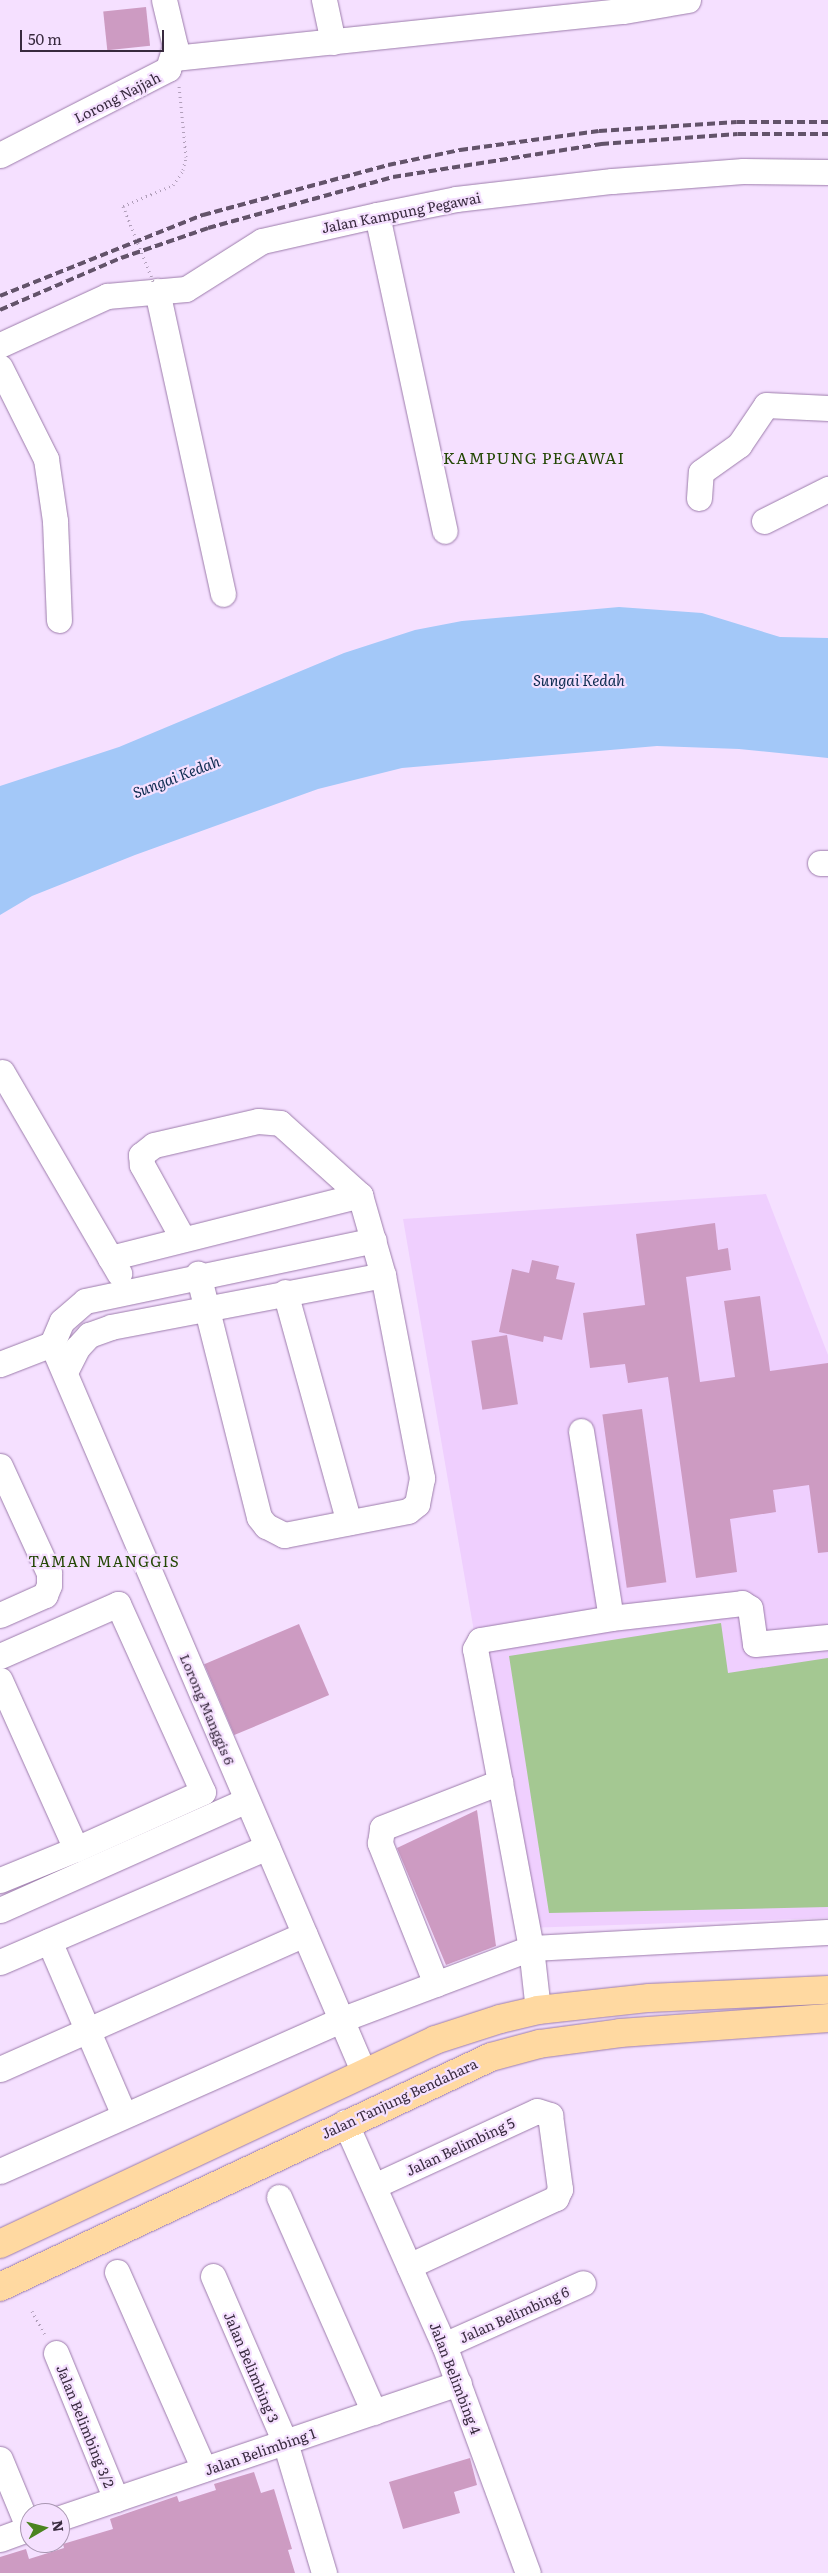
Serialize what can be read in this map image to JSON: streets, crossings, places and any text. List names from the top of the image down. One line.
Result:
{"streets":{"main road":["Jalan Tanjung Bendahara"],"street":["Lorong Najjah","Jalan Kampung Pegawai","Lorong Manggis 6","Jalan Belimbing 5","Jalan Belimbing 6","Jalan Belimbing 3","Jalan Belimbing 4","Jalan Belimbing 3/2","Jalan Belimbing 1"]},"crossings":[["Jalan Tanjung Bendahara","Jalan Belimbing 4"],["Jalan Belimbing 5","Jalan Belimbing 4"],["Jalan Belimbing 6","Jalan Belimbing 4"],["Jalan Belimbing 3","Jalan Belimbing 1"],["Jalan Belimbing 4","Jalan Belimbing 1"],["Jalan Belimbing 3/2","Jalan Belimbing 1"]],"districts":["KAMPUNG PEGAWAI","TAMAN MANGGIS"],"water":["Sungai Kedah"],"scale_bar":"50 m","north":"right"}
